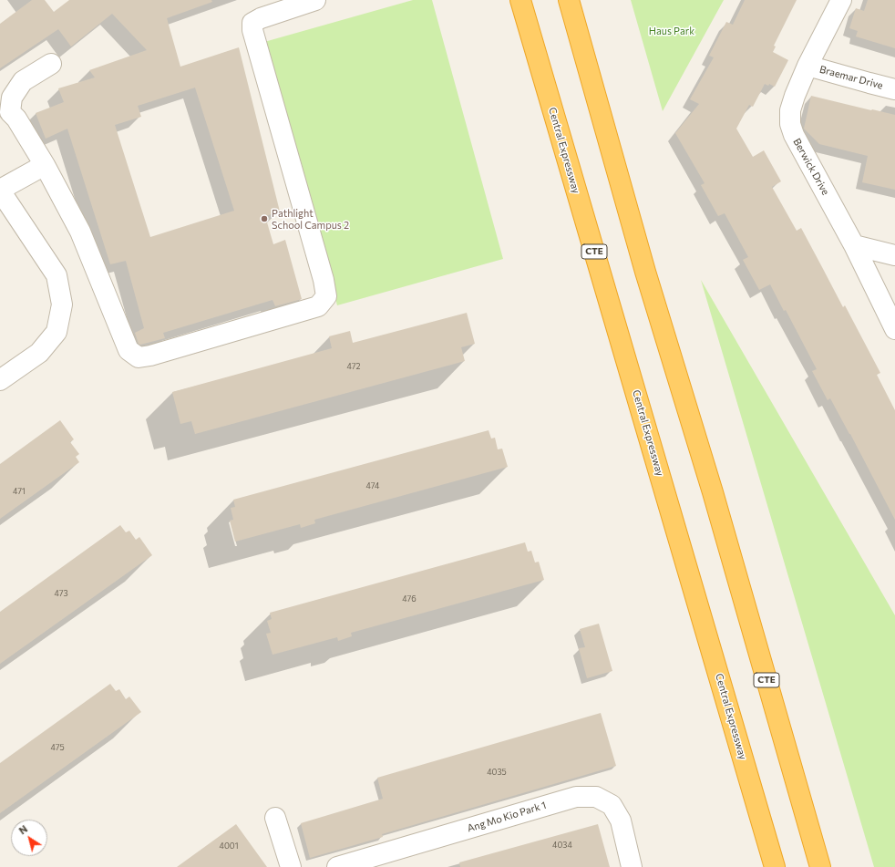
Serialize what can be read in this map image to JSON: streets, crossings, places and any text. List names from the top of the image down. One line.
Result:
{"streets":{"highway":["Central Expressway","CTE"],"street":["Braemar Drive","Berwick Drive","Ang Mo Kio Park 1"]},"crossings":[["Braemar Drive","Berwick Drive"]],"parks":["Haus Park"],"places":["Pathlight School Campus 2"],"house_numbers":["472","474","471","473","476","475","4035","4034","4001"],"north":"top left"}
